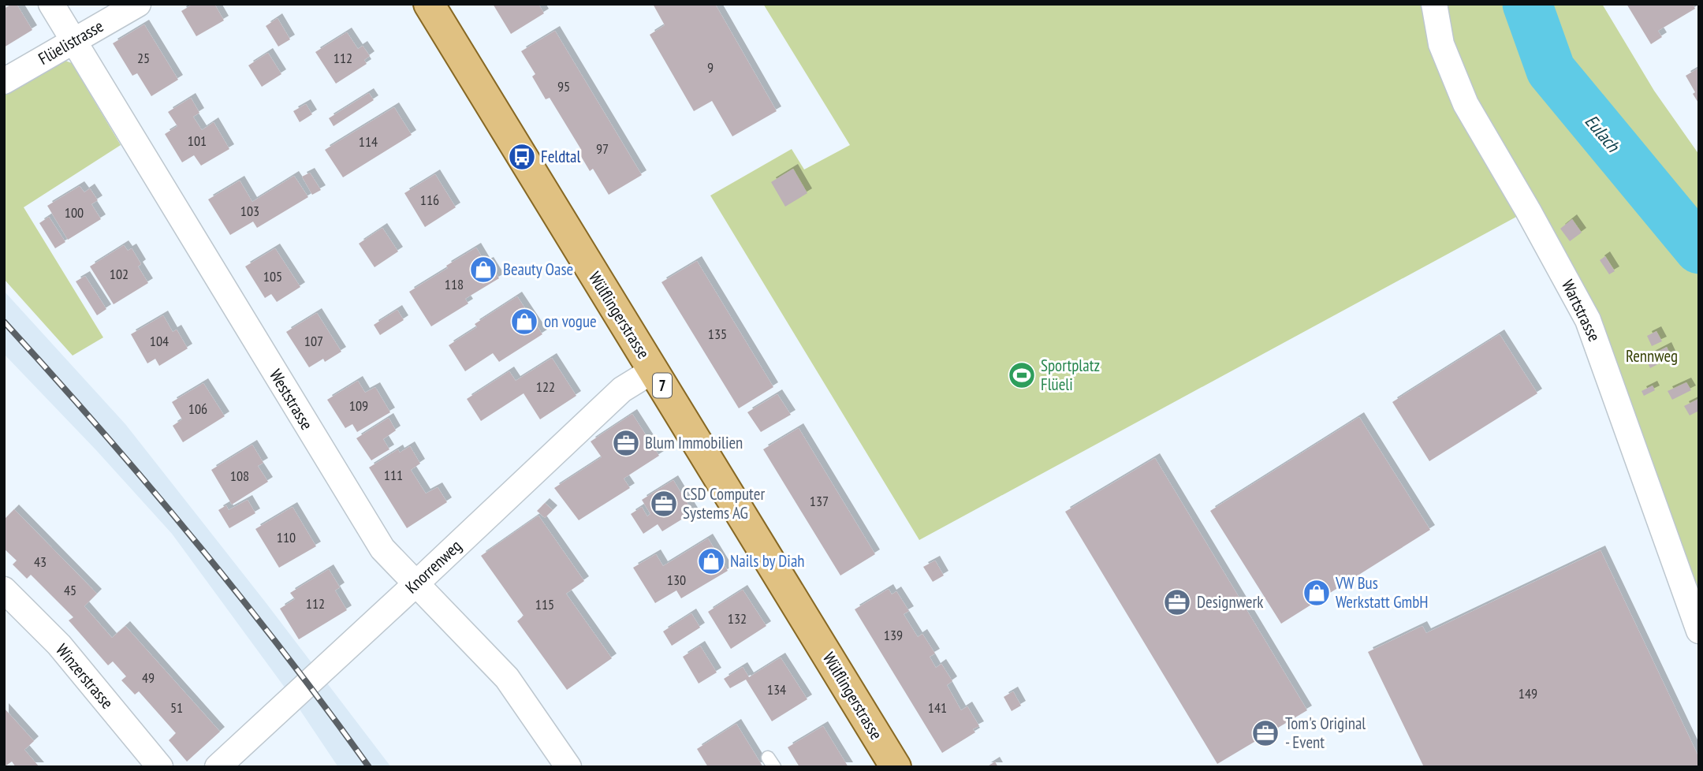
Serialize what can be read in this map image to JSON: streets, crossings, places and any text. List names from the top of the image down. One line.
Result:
{"streets":{"main road":["Wülflingerstrasse","7"],"street":["Flüelistrasse","Wartstrasse","Weststrasse","Knorrenweg","Winzerstrasse"]},"crossings":[["Flüelistrasse","Weststrasse"],["Wülflingerstrasse","Knorrenweg"],["Weststrasse","Knorrenweg"]],"water":["Eulach"],"parks":["Rennweg"],"places":{"bus stop":["Feldtal"],"shop":["Beauty Oase","on vogue","Nails by Diah","VW Bus Werkstatt GmbH"],"sports":["Sportplatz Flüeli"],"office":["Blum Immobilien","CSD Computer Systems AG","Designwerk","Tom's Original - Event"]},"house_numbers":["25","112","9","95","101","114","97","116","103","100","102","105","118","135","104","107","122","109","106","111","108","137","110","43","130","45","112","115","132","139","49","134","149","51","141"]}
